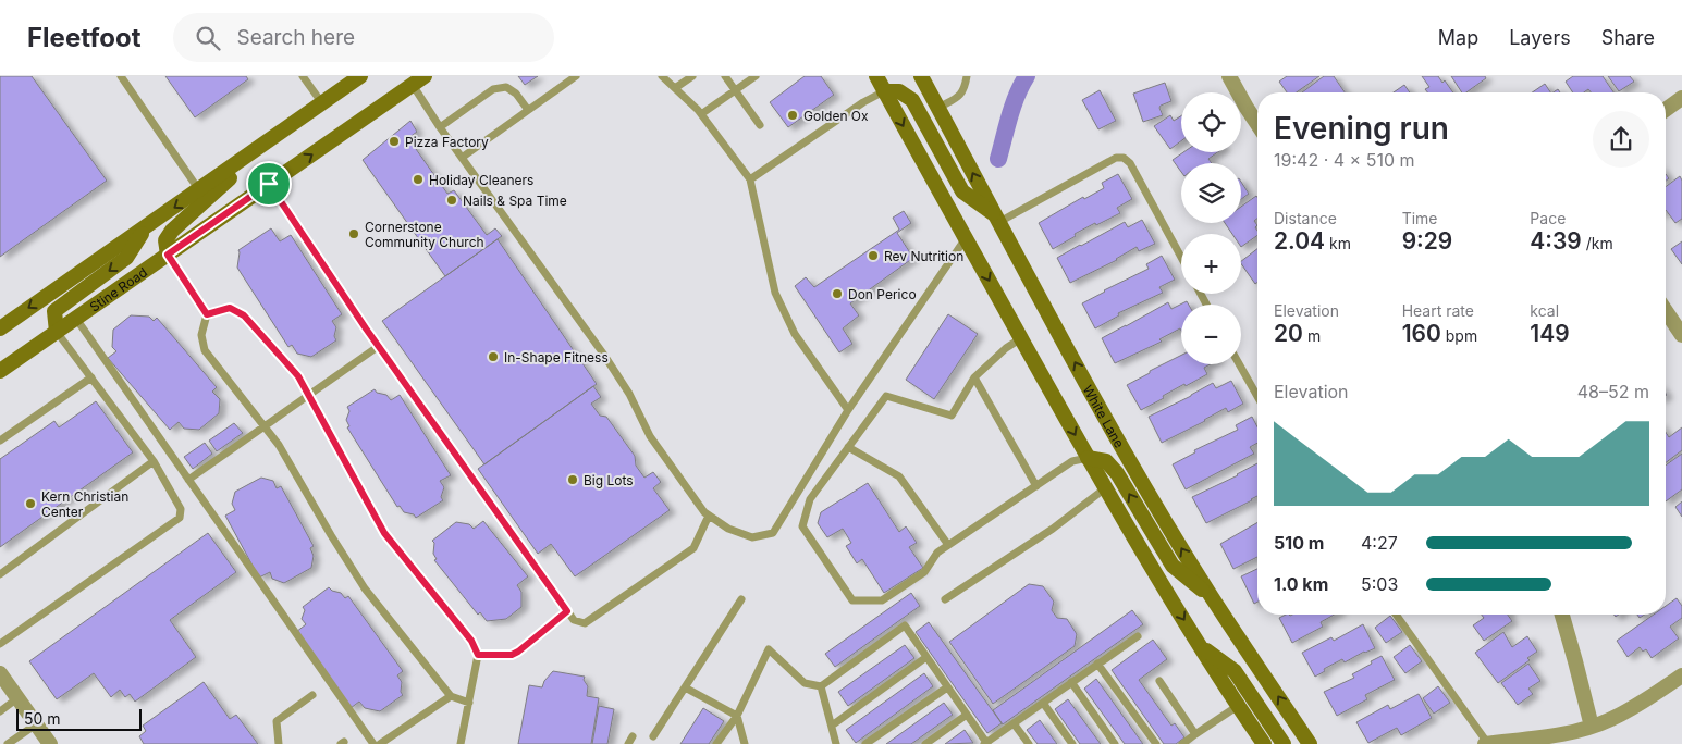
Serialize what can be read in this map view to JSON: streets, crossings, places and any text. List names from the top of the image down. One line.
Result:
{"streets":{"main road":["Stine Road","White Lane"]},"places":["Golden Ox","Pizza Factory","Holiday Cleaners","Nails & Spa Time","Cornerstone Community Church","Rev Nutrition","Don Perico","In-Shape Fitness","Big Lots","Kern Christian Center"],"scale_bar":"50 m","page":{"header":"Fleetfoot","search":"Search here","nav":["Map","Layers","Share"],"map_buttons":["+","−"],"heading":["Evening run","19:42 · 4 × 510 m"],"stats":[["Distance","2.04 km"],["Time","9:29"],["Pace","4:39 /km"],["Elevation","20 m"],["Heart rate","160 bpm"],["kcal","149"]],"chart":["Elevation","48–52 m"],"list":[{"name":"510 m","note":"4:27"},{"name":"1.0 km","note":"5:03"}],"scale":"50 m"}}
